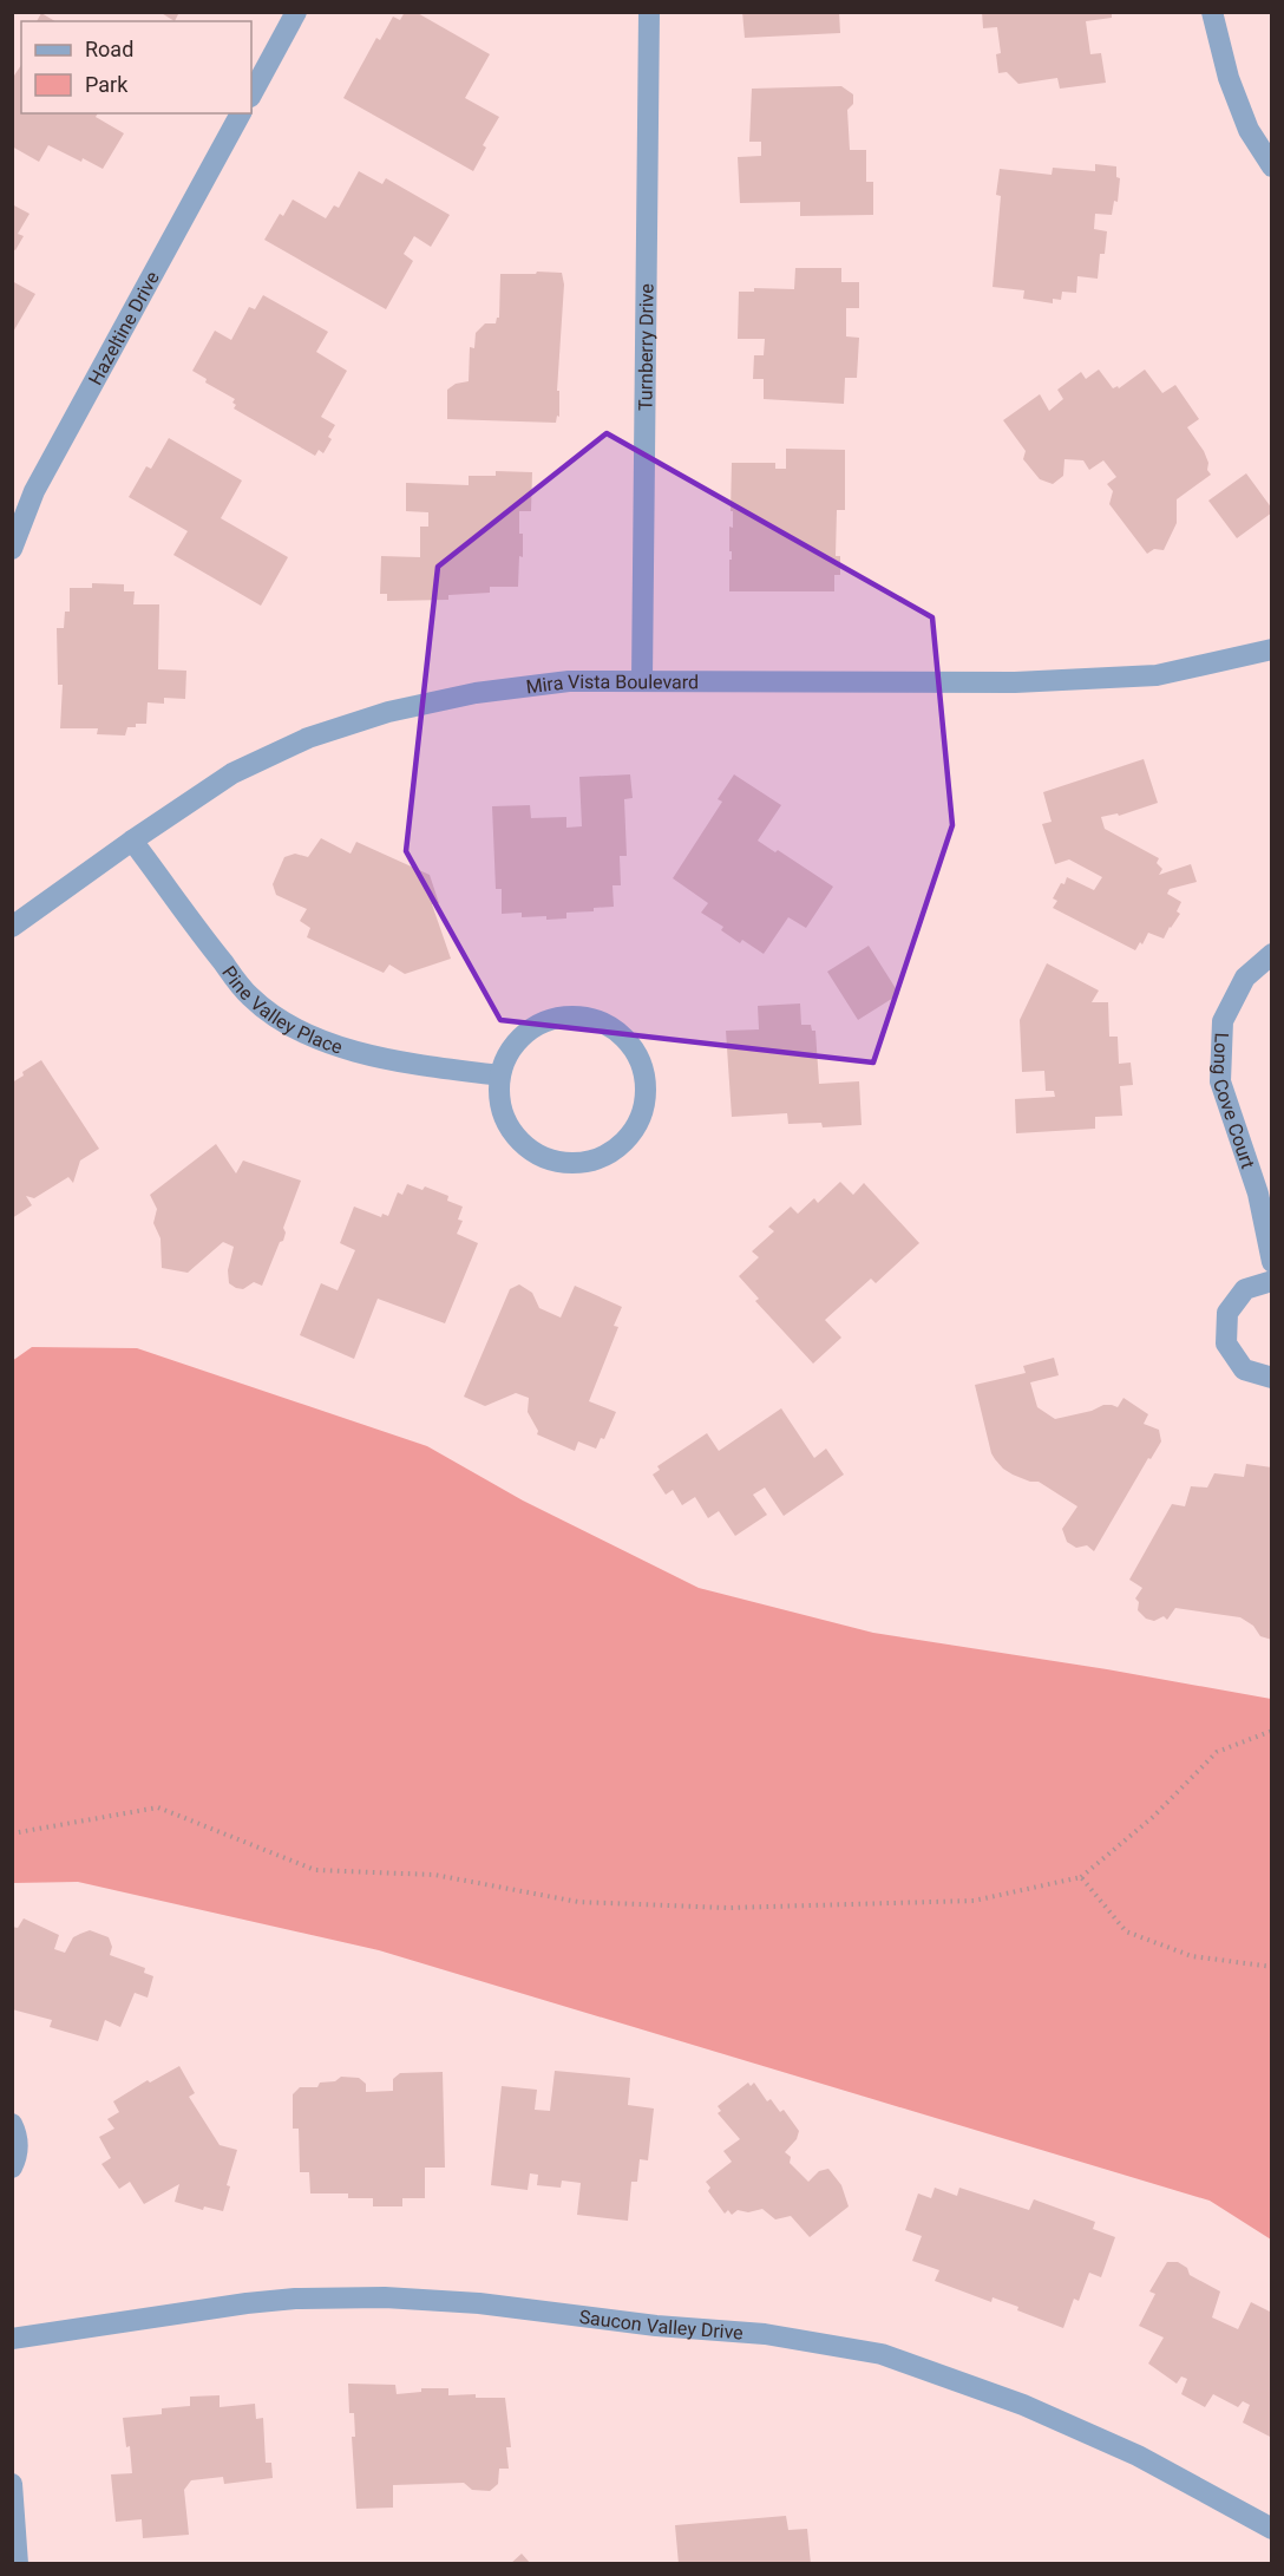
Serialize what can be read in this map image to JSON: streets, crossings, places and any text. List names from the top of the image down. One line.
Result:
{"streets":{"street":["Hazeltine Drive","Turnberry Drive","Mira Vista Boulevard","Pine Valley Place","Long Cove Court","Saucon Valley Drive"]},"crossings":[["Turnberry Drive","Mira Vista Boulevard"],["Mira Vista Boulevard","Pine Valley Place"]],"legend":["Road","Park"]}
